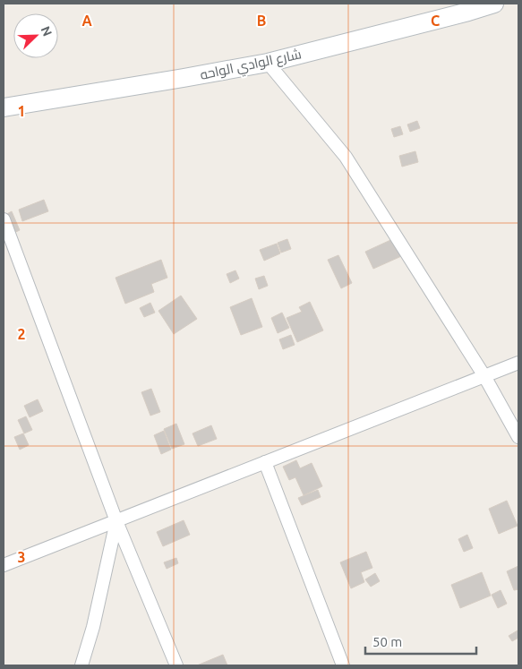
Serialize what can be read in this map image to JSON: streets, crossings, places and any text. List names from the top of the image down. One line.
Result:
{"streets":{"main road":["شارع الوادي الواحه"]},"scale_bar":"50 m","north":"top right","grid":{"columns":["A","B","C"],"rows":["1","2","3"]}}
